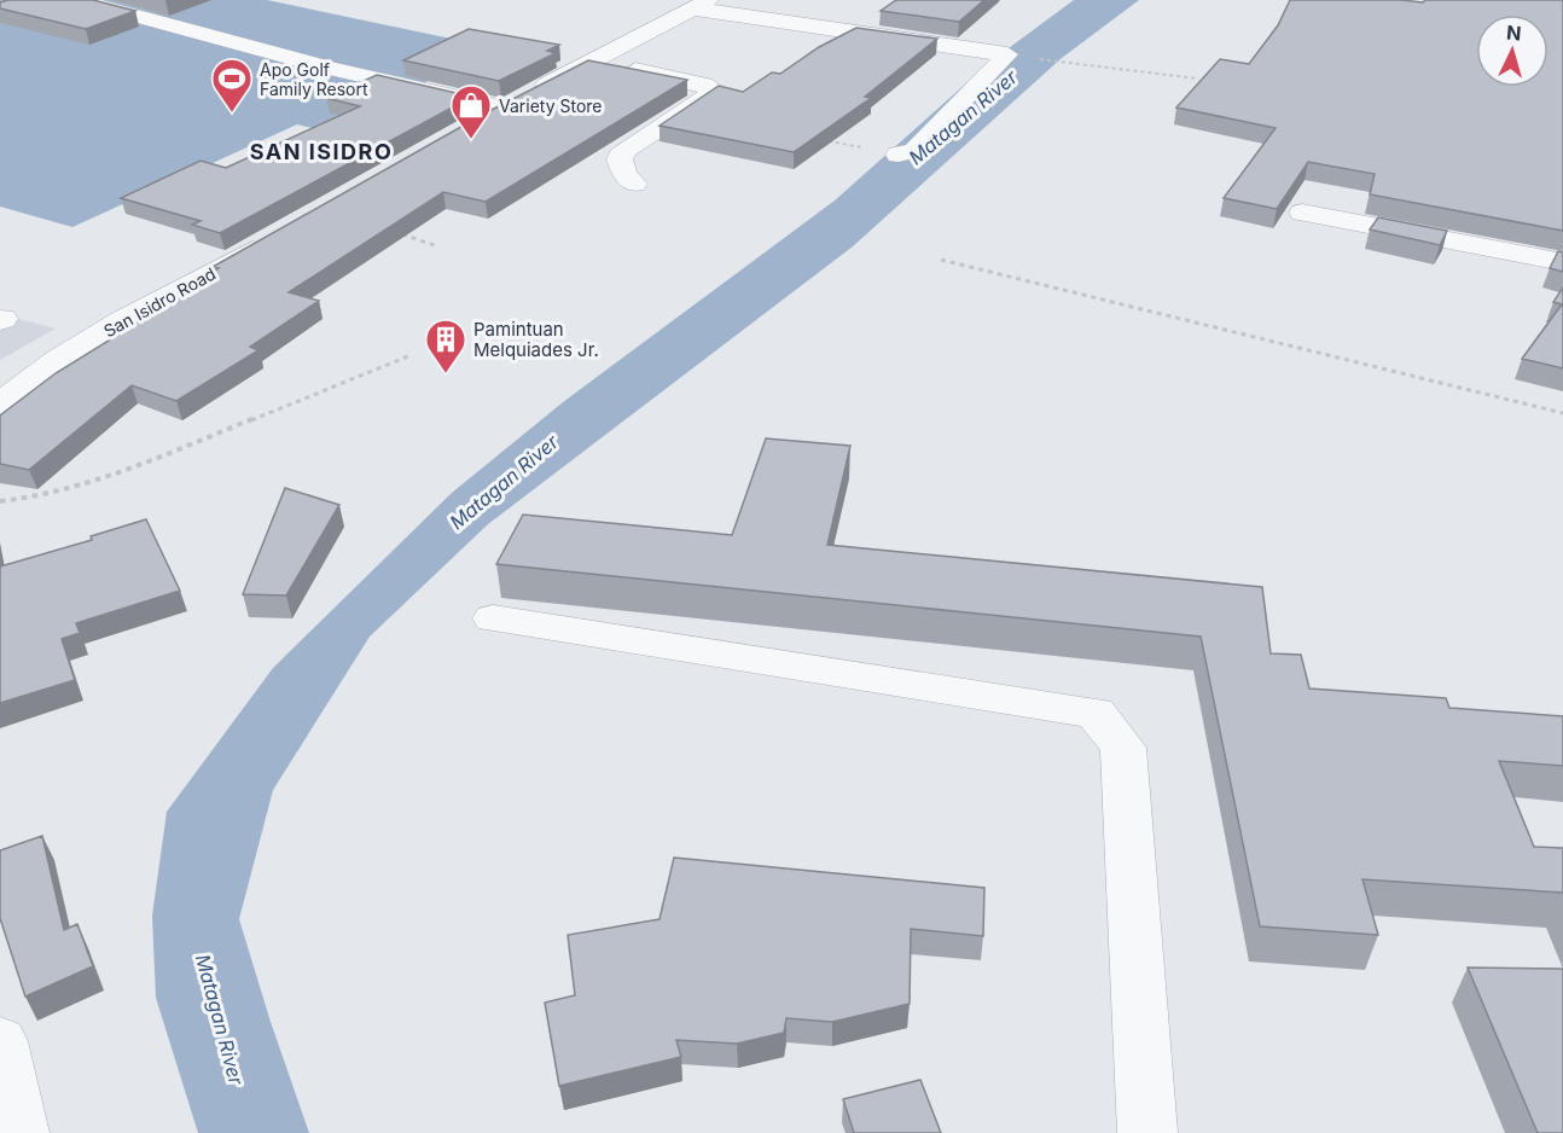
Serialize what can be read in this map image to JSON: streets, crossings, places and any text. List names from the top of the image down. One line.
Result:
{"streets":{"street":["San Isidro Road"]},"districts":["SAN ISIDRO"],"water":["Matagan River"],"places":{"sports":["Apo Golf Family Resort"],"shop":["Variety Store"],"building":["Pamintuan Melquiades Jr."]},"north":"top"}
